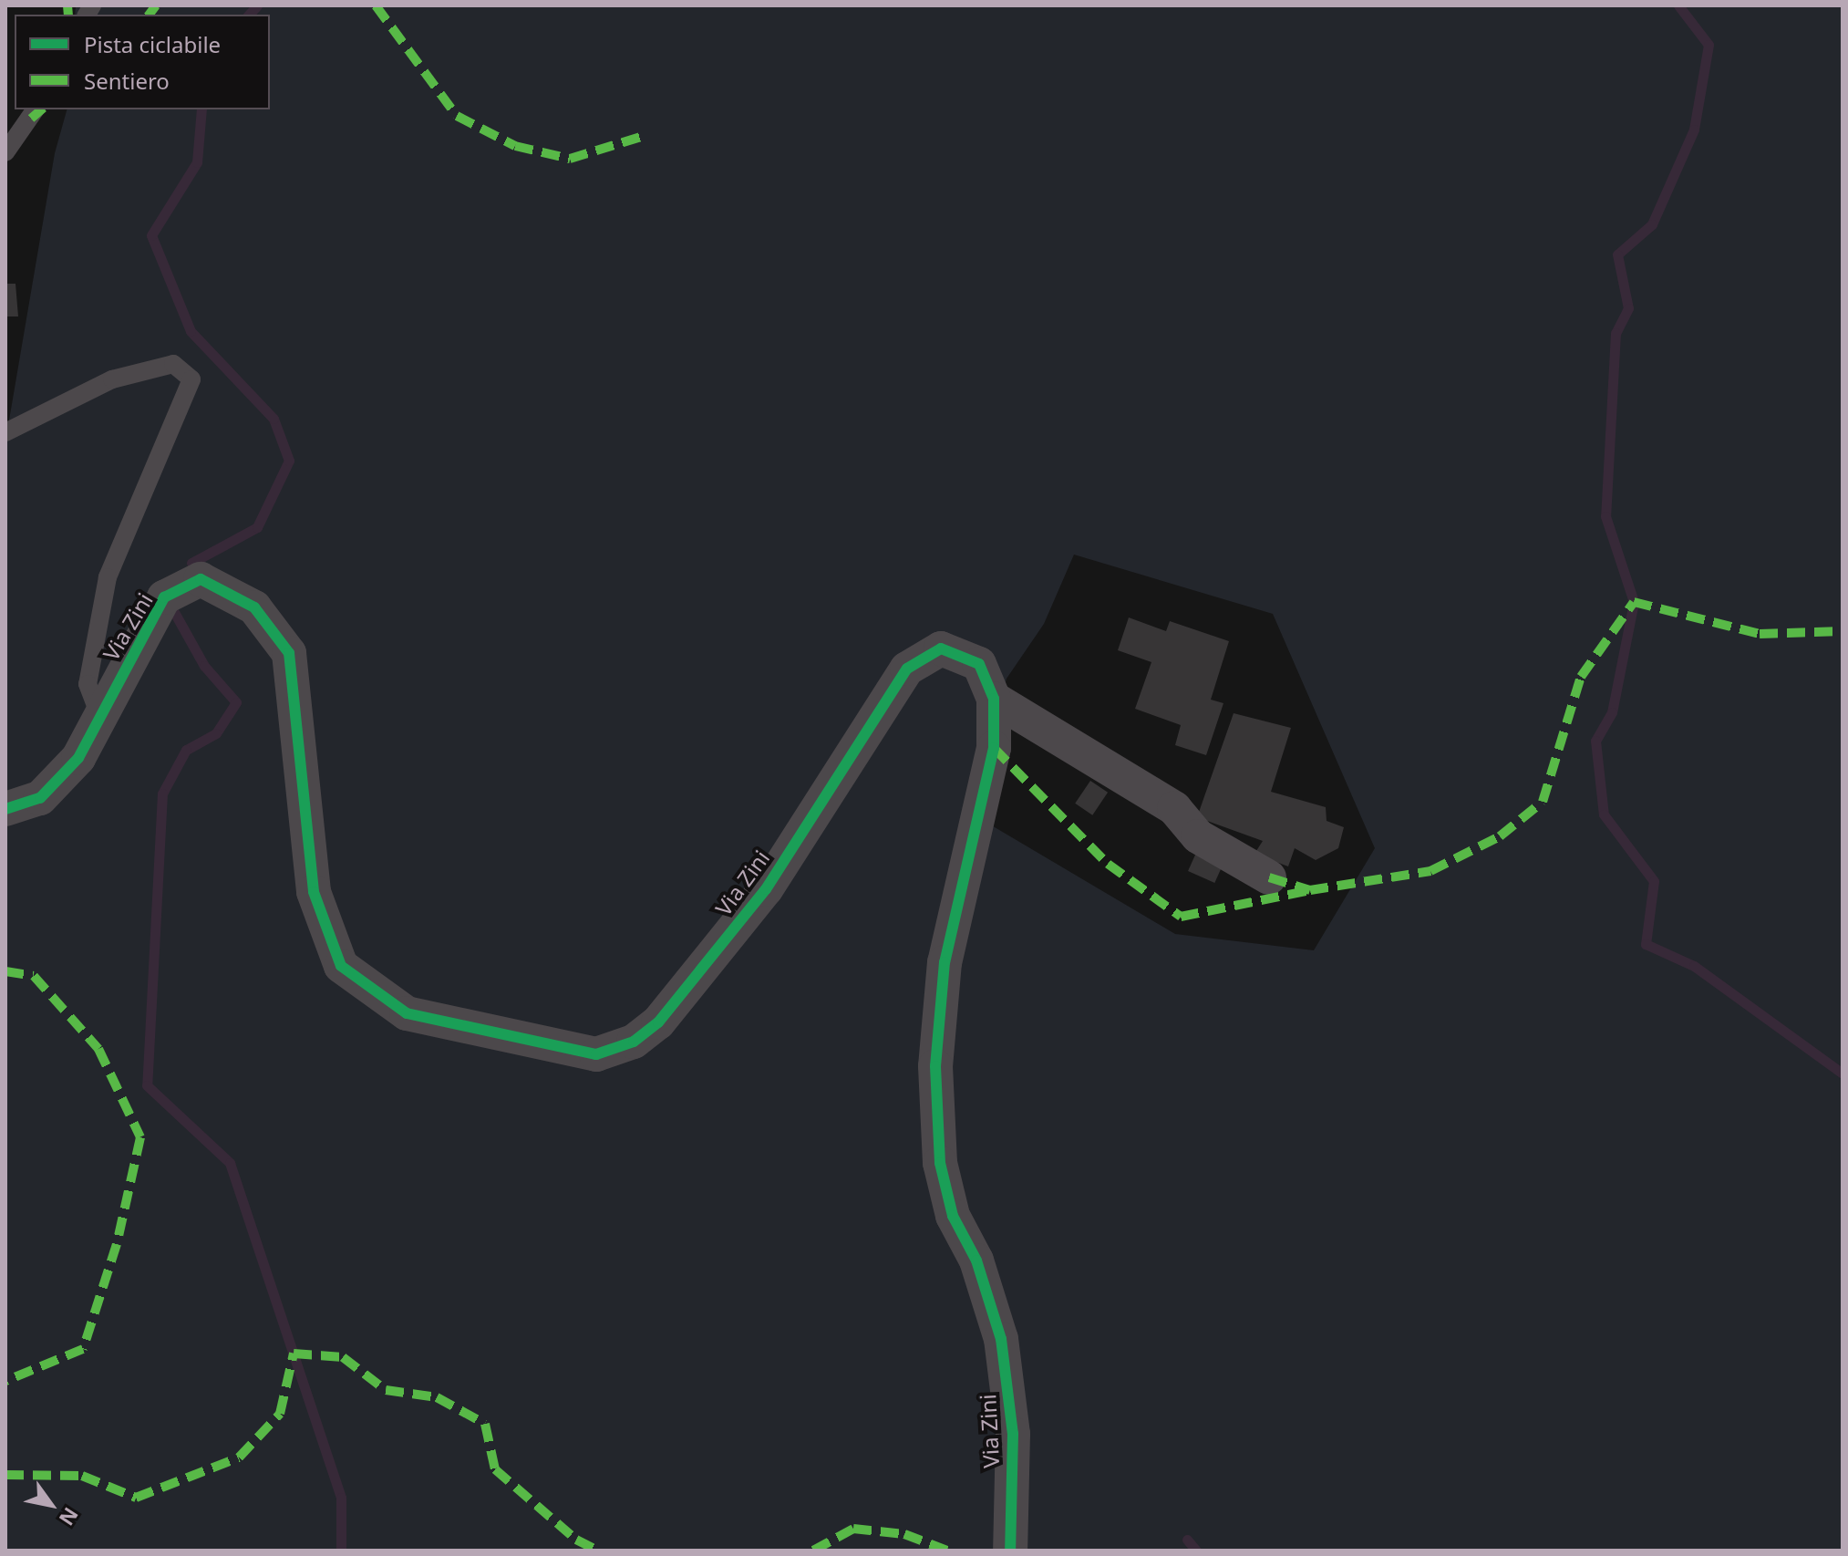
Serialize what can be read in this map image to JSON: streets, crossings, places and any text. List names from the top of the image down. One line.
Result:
{"streets":{"street":["Via Zini"]},"legend":["Pista ciclabile","Sentiero"],"north":"bottom right"}
